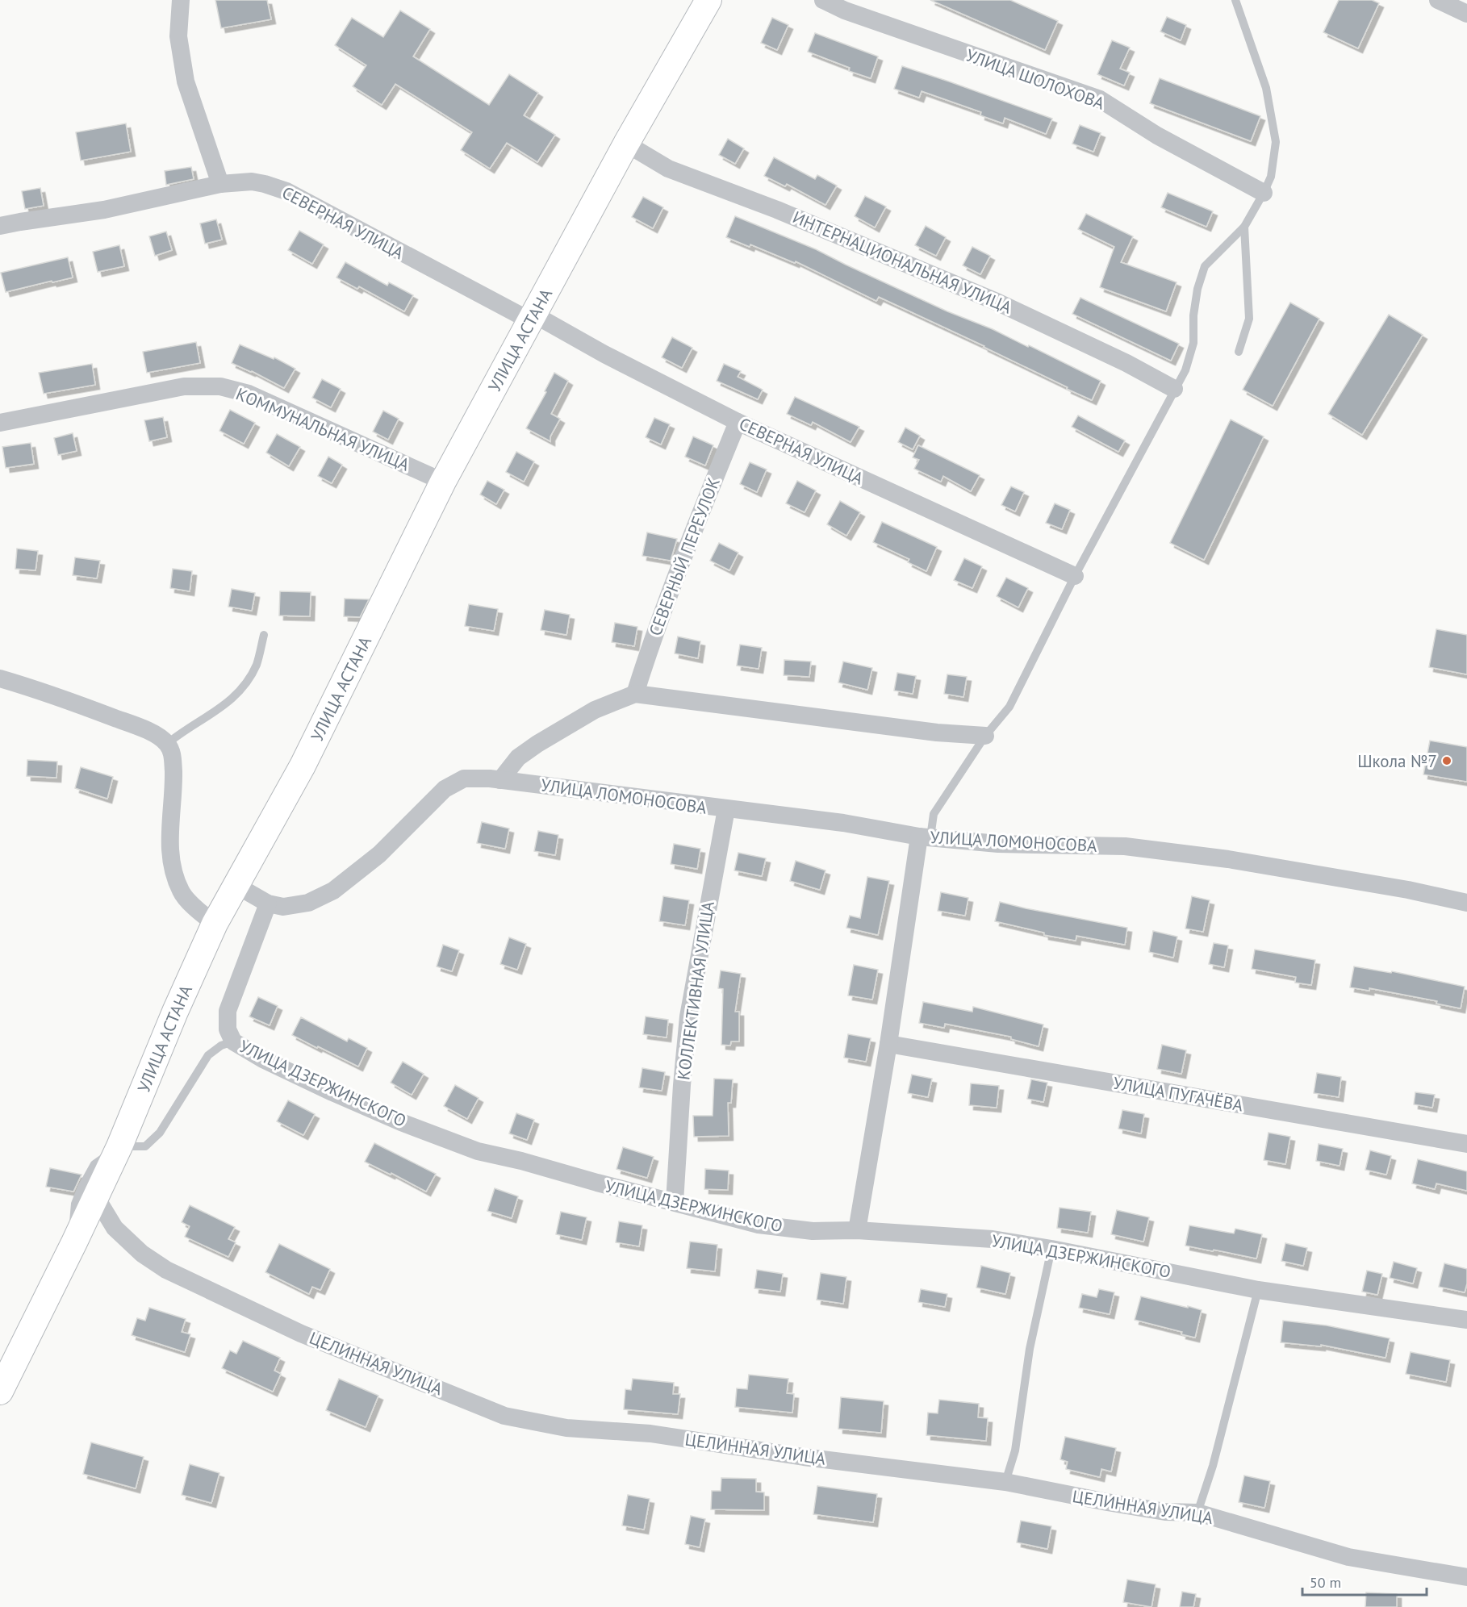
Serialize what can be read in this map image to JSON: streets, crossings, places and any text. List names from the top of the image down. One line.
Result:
{"streets":{"street":["УЛИЦА ШОЛОХОВА","СЕВЕРНАЯ УЛИЦА","ИНТЕРНАЦИОНАЛЬНАЯ УЛИЦА","УЛИЦА АСТАНА","КОММУНАЛЬНАЯ УЛИЦА","СЕВЕРНЫЙ ПЕРЕУЛОК","УЛИЦА ЛОМОНОСОВА","КОЛЛЕКТИВНАЯ УЛИЦА","УЛИЦА ДЗЕРЖИНСКОГО","УЛИЦА ПУГАЧЁВА","ЦЕЛИННАЯ УЛИЦА"]},"crossings":[["СЕВЕРНАЯ УЛИЦА","УЛИЦА АСТАНА"],["СЕВЕРНАЯ УЛИЦА","СЕВЕРНЫЙ ПЕРЕУЛОК"],["ИНТЕРНАЦИОНАЛЬНАЯ УЛИЦА","УЛИЦА АСТАНА"],["УЛИЦА АСТАНА","КОММУНАЛЬНАЯ УЛИЦА"],["УЛИЦА АСТАНА","УЛИЦА ЛОМОНОСОВА"],["УЛИЦА АСТАНА","ЦЕЛИННАЯ УЛИЦА"],["УЛИЦА ЛОМОНОСОВА","КОЛЛЕКТИВНАЯ УЛИЦА"],["УЛИЦА ЛОМОНОСОВА","УЛИЦА ДЗЕРЖИНСКОГО"],["КОЛЛЕКТИВНАЯ УЛИЦА","УЛИЦА ДЗЕРЖИНСКОГО"]],"places":["Школа №7"],"scale_bar":"50 m"}
